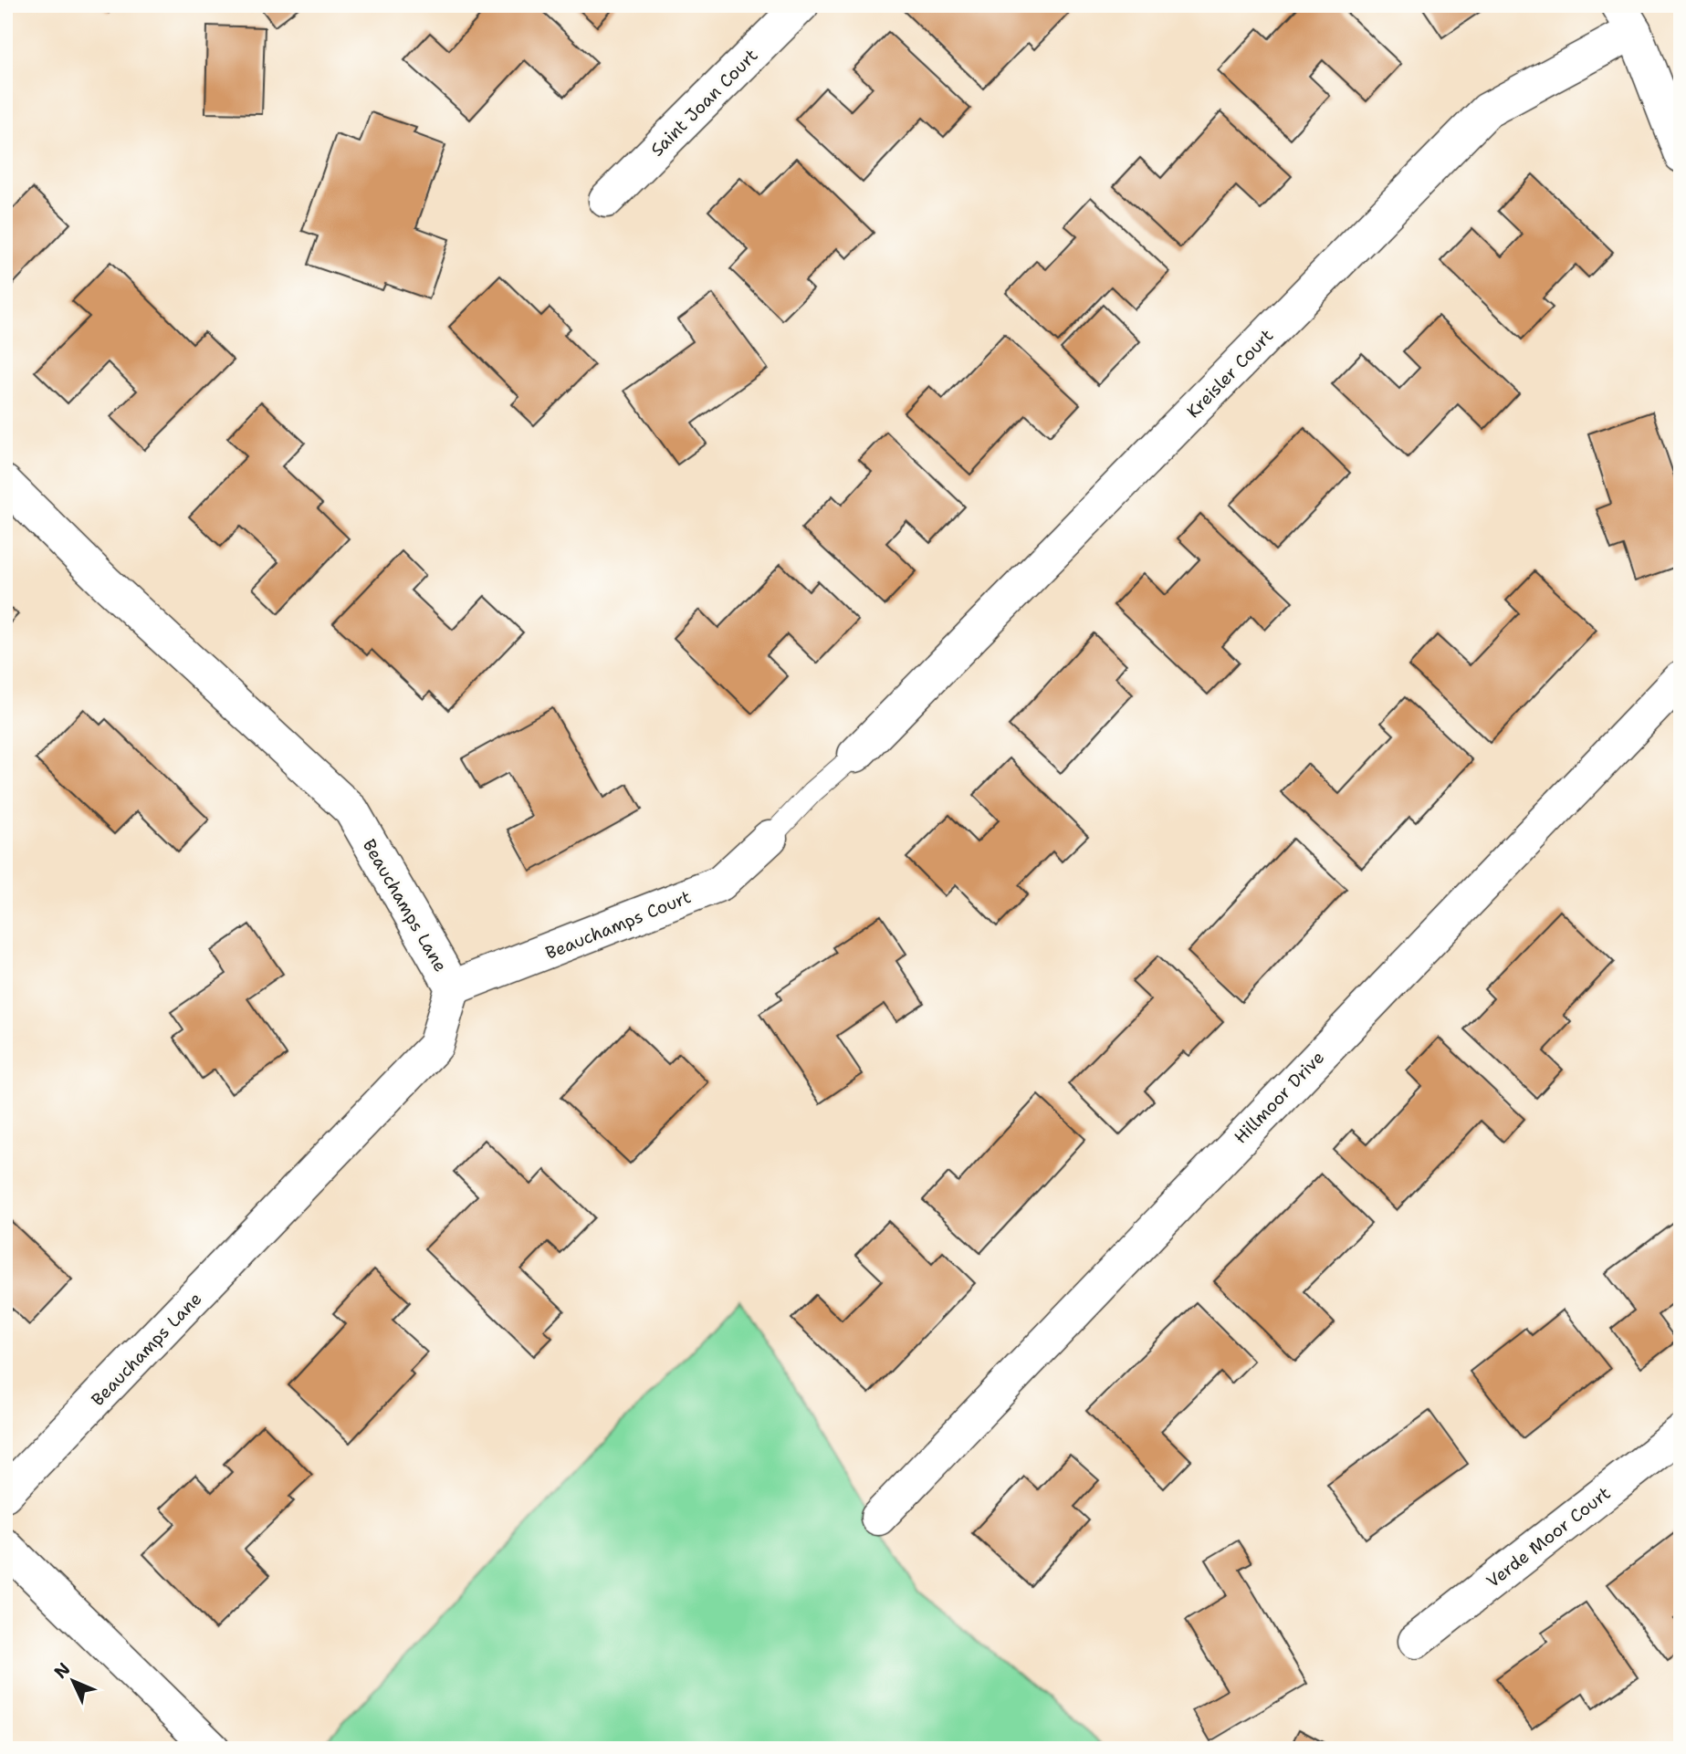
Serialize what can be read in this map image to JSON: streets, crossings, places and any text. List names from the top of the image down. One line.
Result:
{"streets":{"street":["Saint Joan Court","Kreisler Court","Beauchamps Lane","Beauchamps Court","Hillmoor Drive","Verde Moor Court"]},"crossings":[["Beauchamps Lane","Beauchamps Court"]],"north":"top left"}
